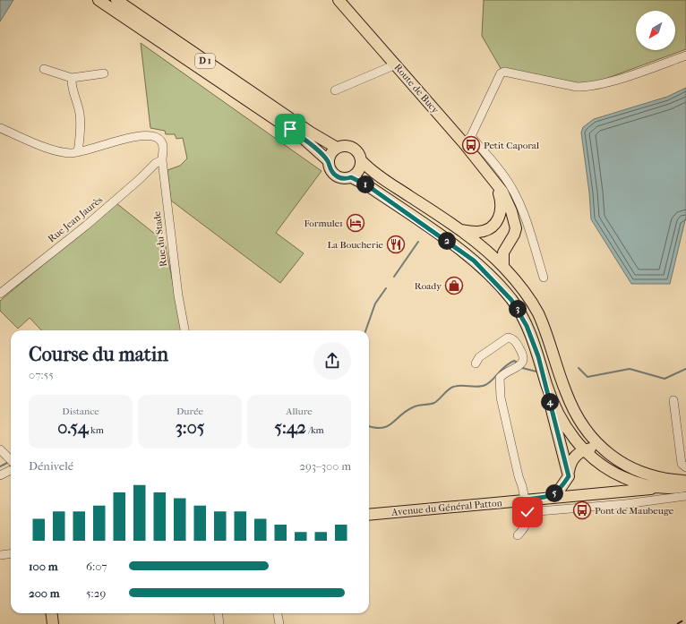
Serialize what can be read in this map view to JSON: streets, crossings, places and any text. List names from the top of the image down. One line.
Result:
{"streets":{"main road":["D 1","Route de Bucy","Avenue du Général Patton"],"street":["Rue Jean Jaurès","Rue du Stade"]},"crossings":[["Rue Jean Jaurès","Rue du Stade"]],"places":{"bus stop":["Petit Caporal","Pont de Maubeuge"],"hotel":["Formule1"],"restaurant":["La Boucherie"],"shop":["Roady"]},"north":"bottom left","page":{"pins":["1","2","3","4","5"],"heading":["Course du matin","07:55"],"stats":[["Distance","0.54 km"],["Durée","3:05"],["Allure","5:42 /km"]],"chart":["Dénivelé","293–300 m"],"list":[{"name":"100 m","note":"6:07"},{"name":"200 m","note":"5:29"}]}}
